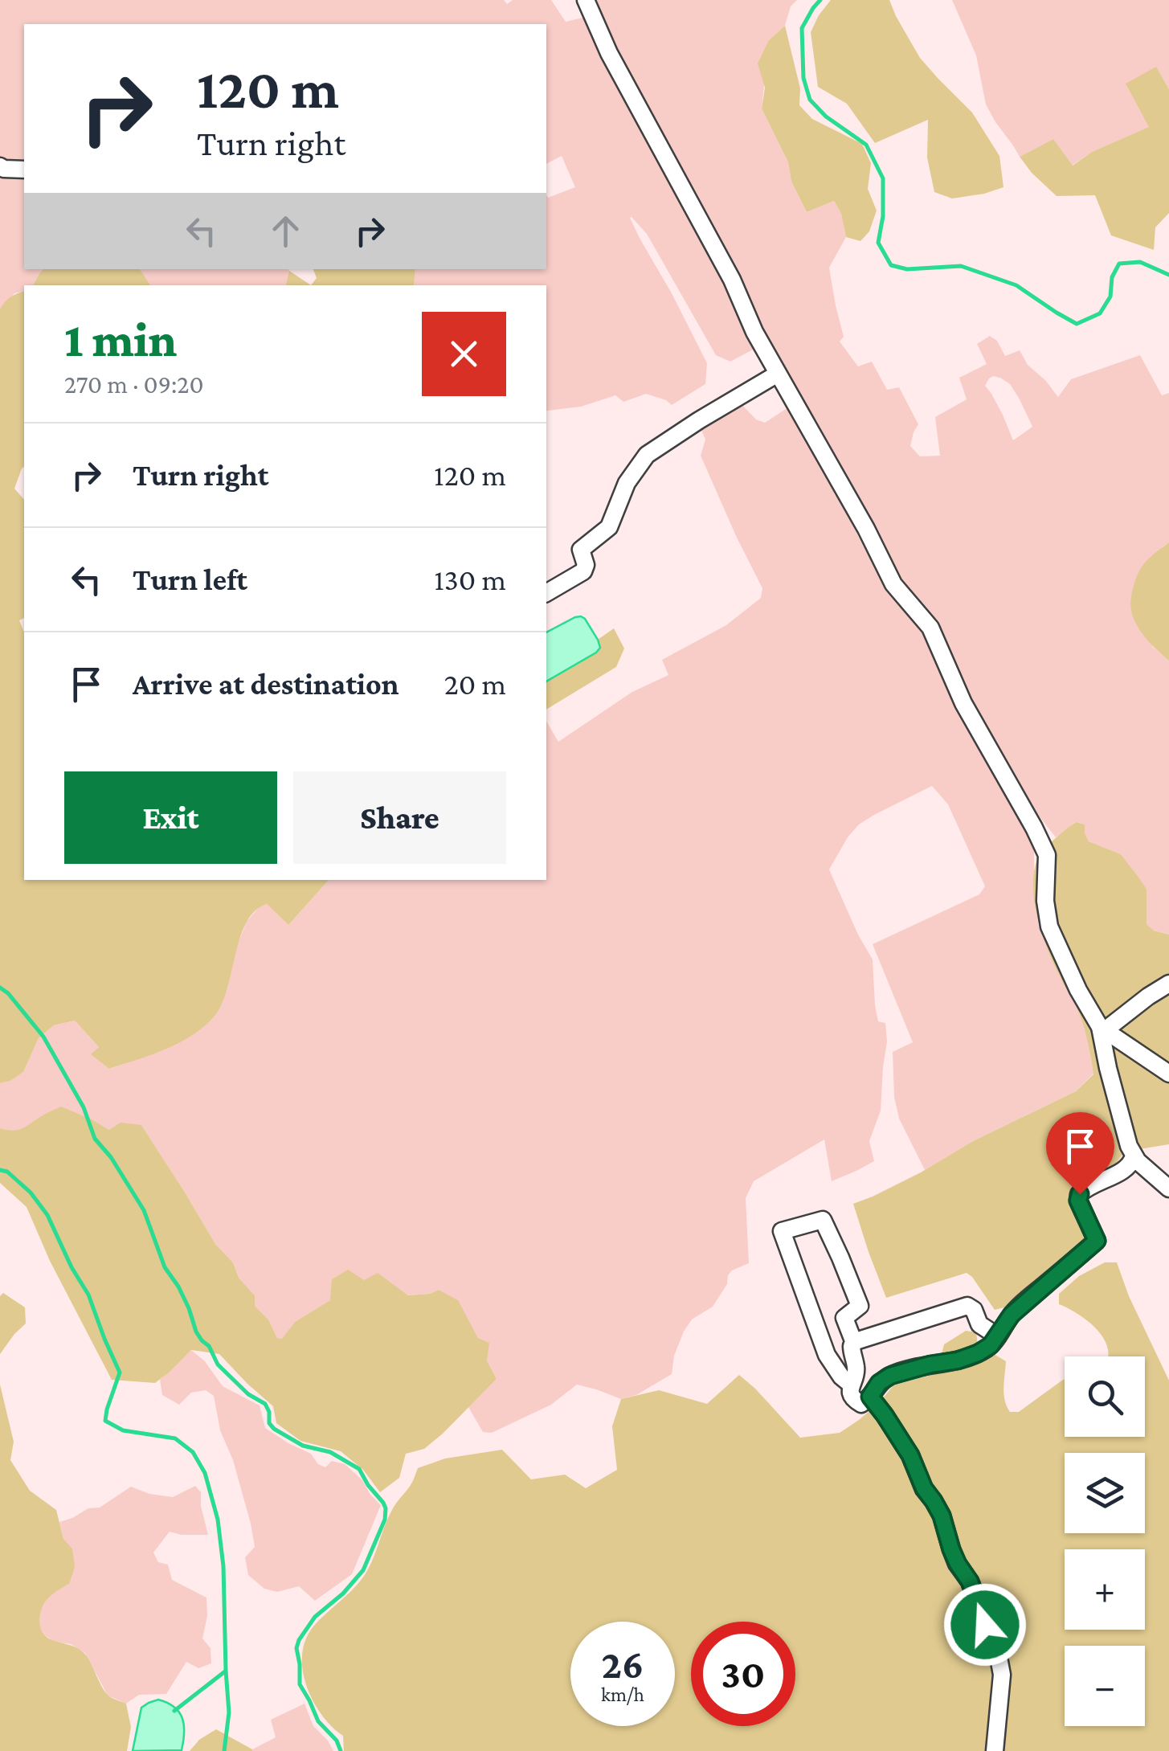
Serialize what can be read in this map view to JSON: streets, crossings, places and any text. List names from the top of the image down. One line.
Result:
{"page":{"turn":["120 m","Turn right"],"heading":["1 min","270 m · 09:20"],"list":[{"name":"Turn right","value":"120 m"},{"name":"Turn left","value":"130 m"},{"name":"Arrive at destination","value":"20 m"}],"buttons":["Exit","Share"],"map_buttons":["+","−"],"speed":"26 km/h","limit":"30"}}
